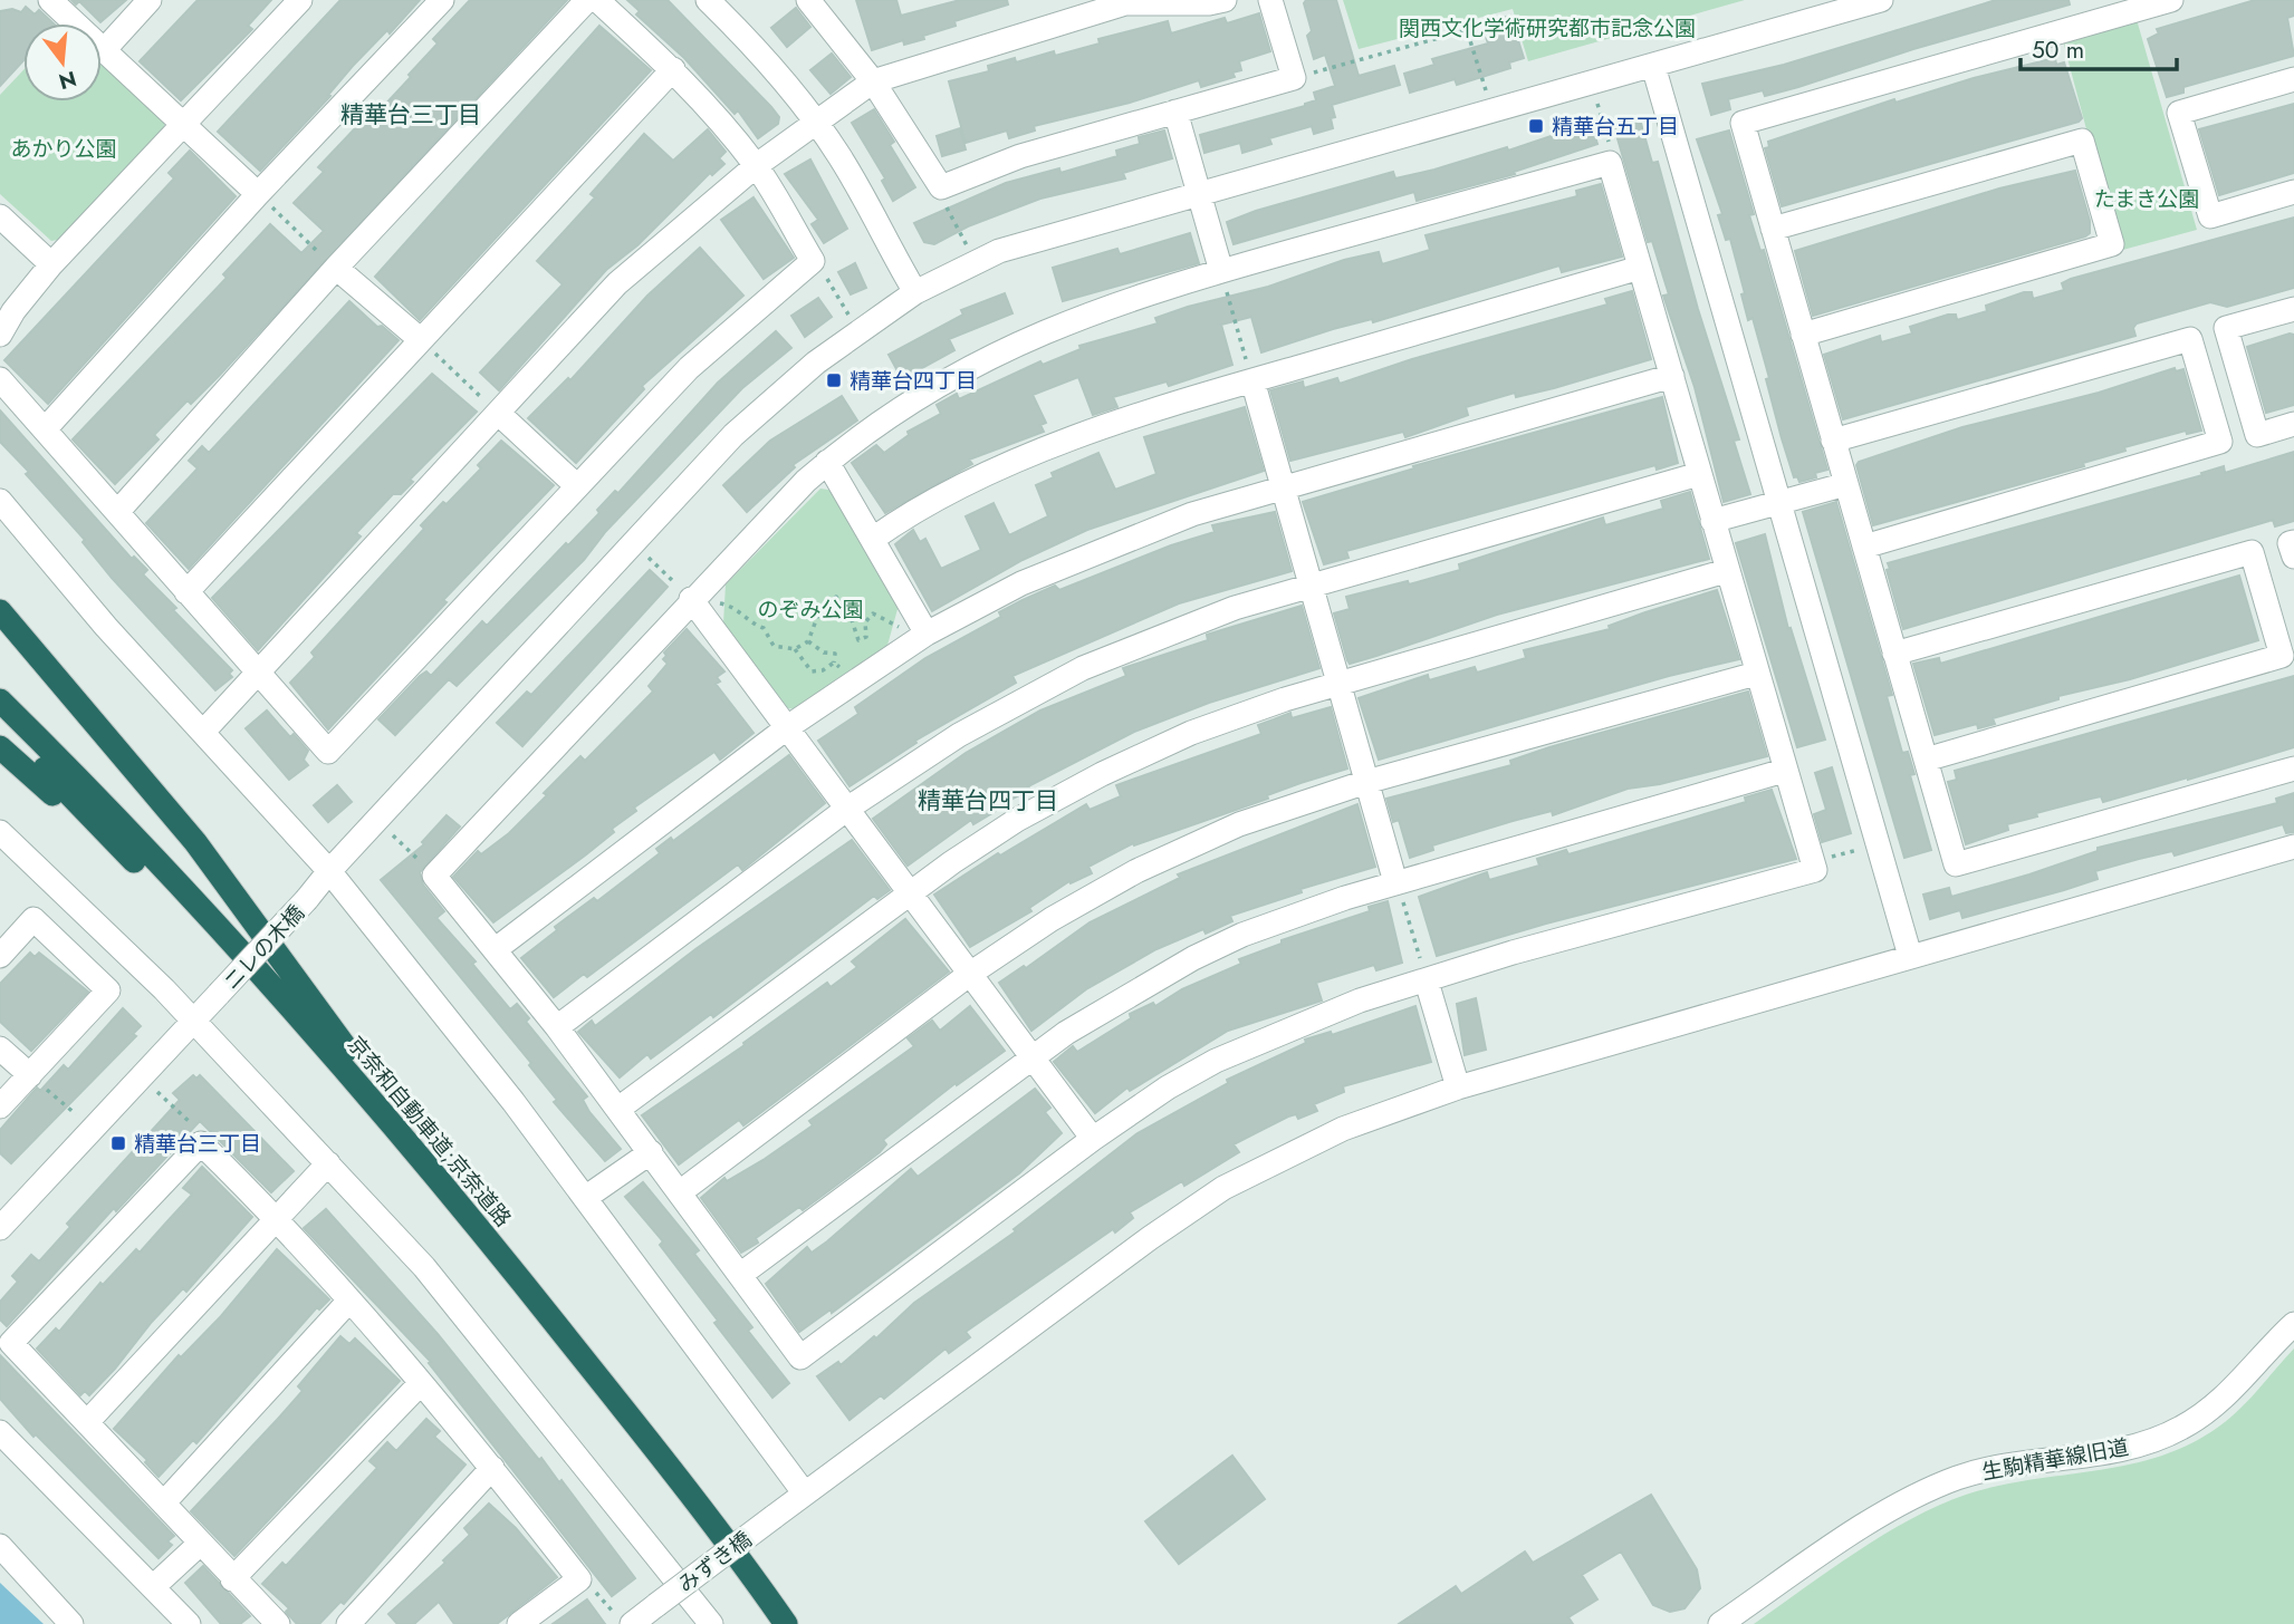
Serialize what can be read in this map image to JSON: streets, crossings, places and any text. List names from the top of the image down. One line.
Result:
{"streets":{"highway":["京奈和自動車道;京奈道路"],"street":["ニレの木橋","生駒精華線旧道","みずき橋"]},"districts":["精華台三丁目","精華台四丁目"],"parks":["関西文化学術研究都市記念公園","あかり公園","たまき公園","のぞみ公園"],"places":{"transit":["精華台五丁目","精華台四丁目","精華台三丁目"]},"scale_bar":"50 m","north":"bottom"}
